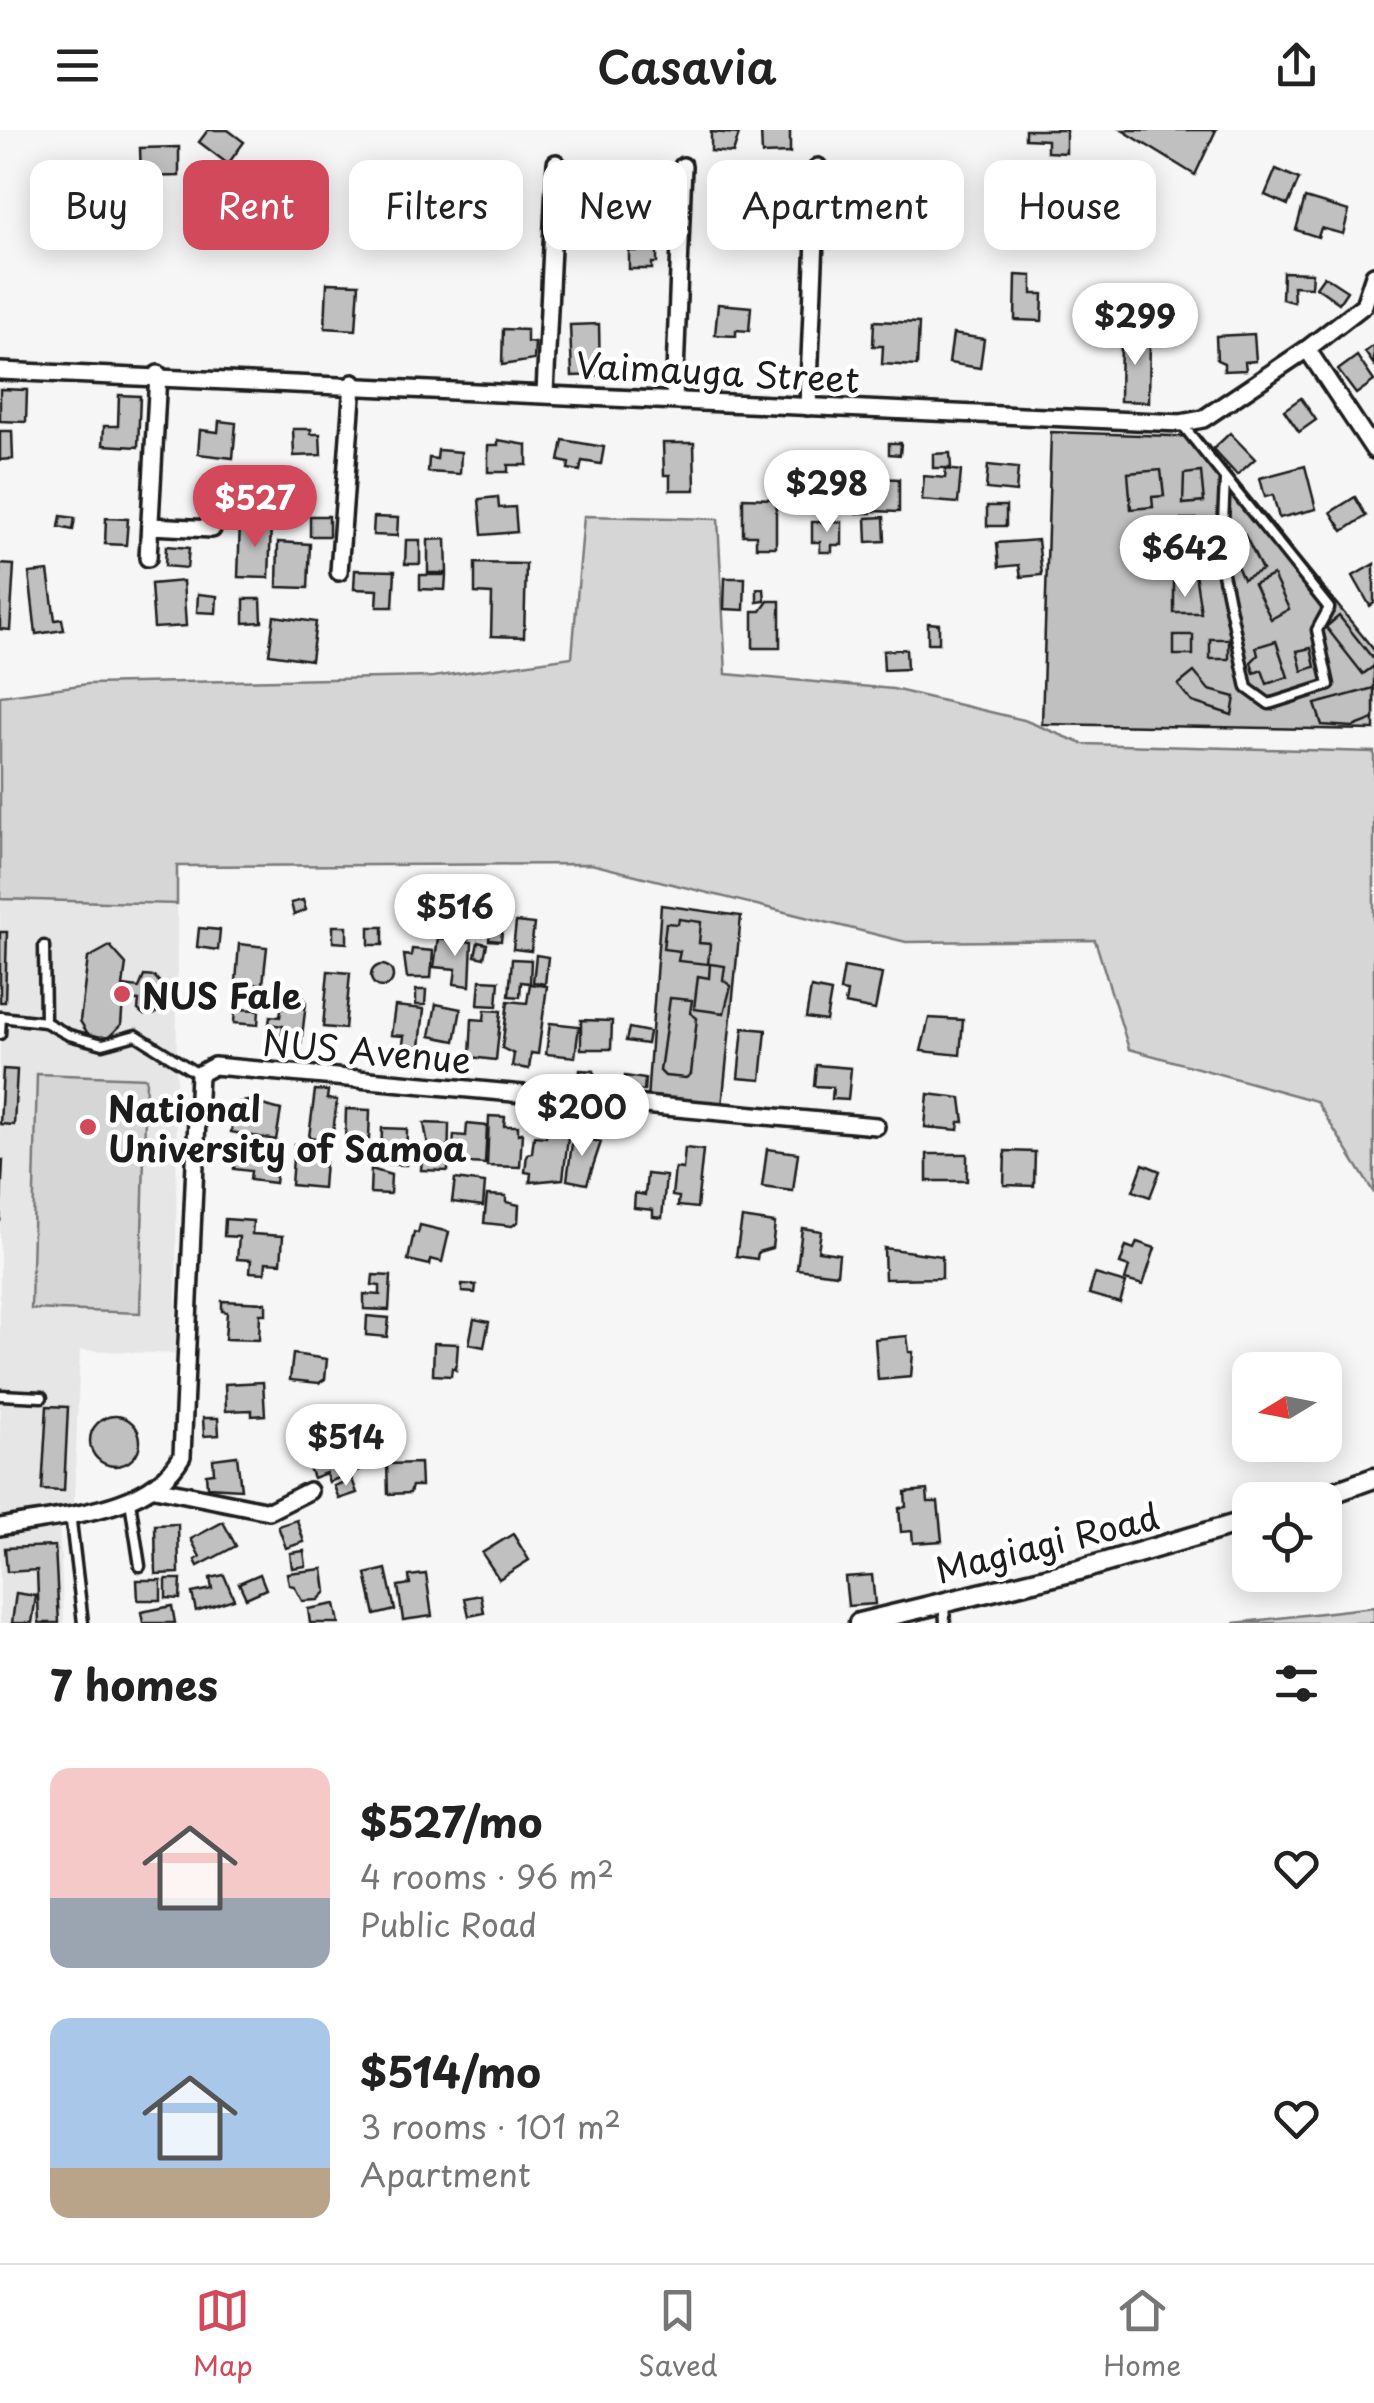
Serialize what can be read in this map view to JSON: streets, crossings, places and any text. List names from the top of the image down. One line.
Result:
{"streets":{"street":["Vaimauga Street","NUS Avenue","Magiagi Road"]},"places":["NUS Fale","National University of Samoa"],"north":"left","page":{"header":"Casavia","chip":["Buy","Rent","Filters","New","Apartment","House"],"price":["$299","$298","$527","$642","$516","$200","$514"],"heading":"7 homes","list":[{"name":"$527/mo","note":"4 rooms · 96 m² · Public Road"},{"name":"$514/mo","note":"3 rooms · 101 m² · Apartment"}],"tabs":["Map","Saved","Home"]}}
